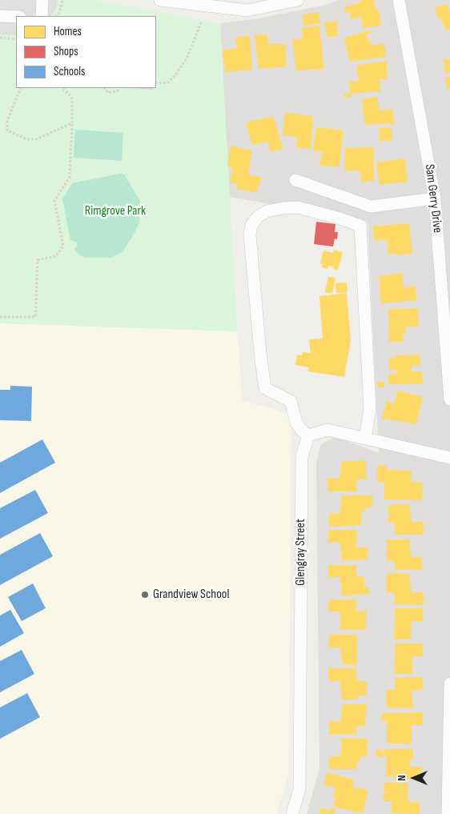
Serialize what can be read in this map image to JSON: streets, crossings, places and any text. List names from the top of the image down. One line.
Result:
{"streets":{"street":["Sam Gerry Drive","Glengray Street"]},"parks":["Rimgrove Park"],"places":["Grandview School"],"legend":["Homes","Shops","Schools"],"north":"left"}
